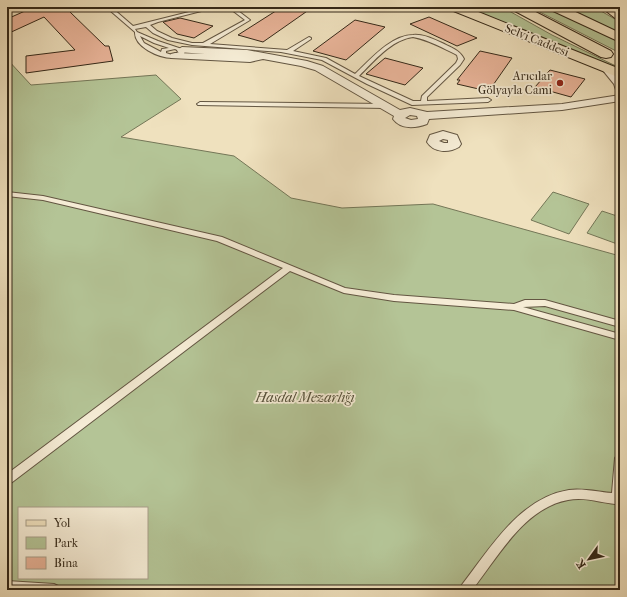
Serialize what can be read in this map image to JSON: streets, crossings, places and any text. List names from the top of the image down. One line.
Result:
{"streets":{"main road":["Selvi Caddesi"]},"parks":["Hasdal Mezarlığı"],"places":["Arıcılar Gölyayla Cami"],"legend":["Yol","Park","Bina"],"north":"bottom left"}
